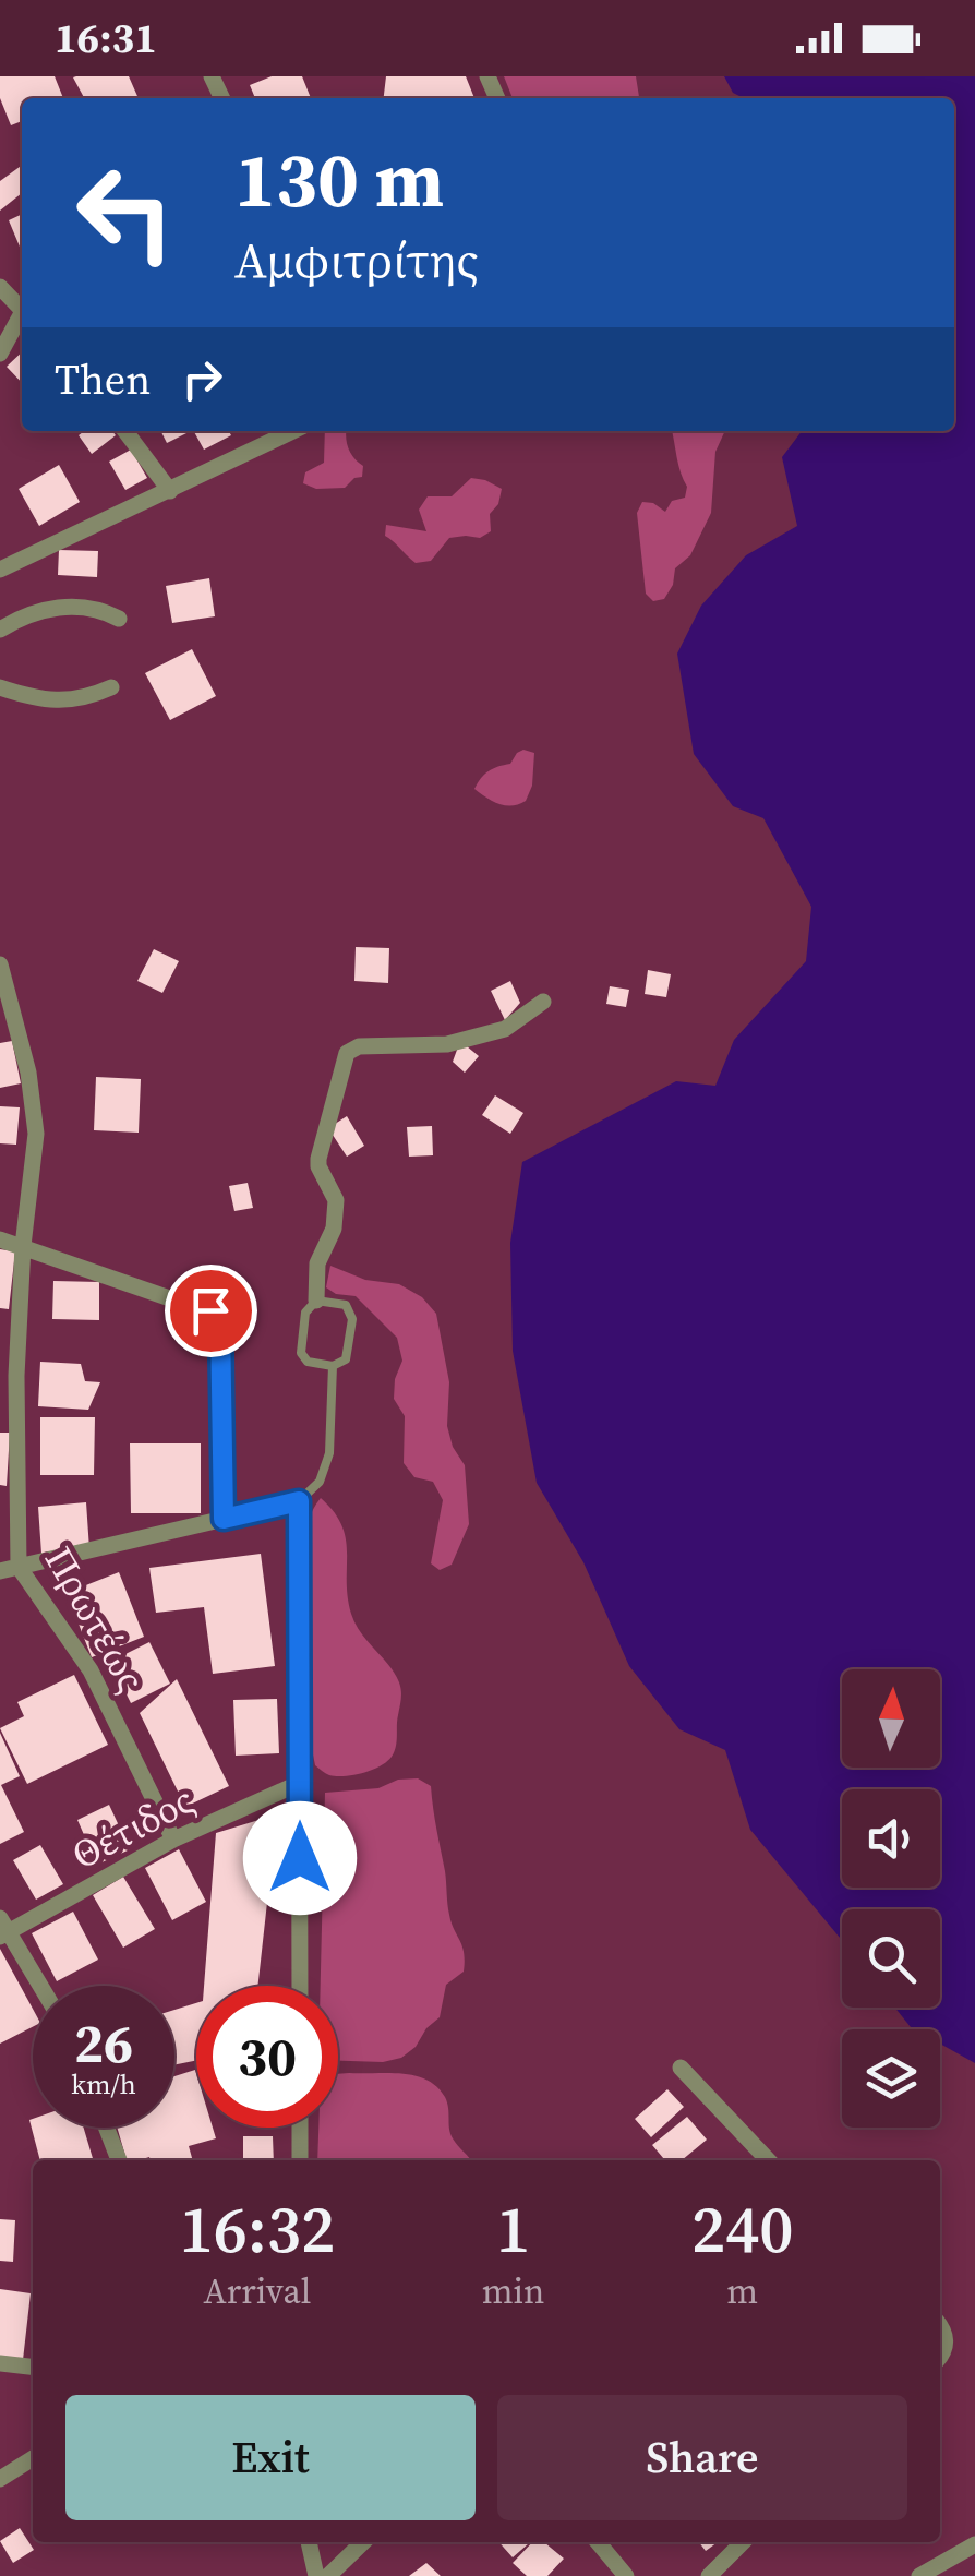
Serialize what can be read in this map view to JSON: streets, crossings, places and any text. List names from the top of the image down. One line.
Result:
{"streets":{"street":["Πρωτέως","Θέτιδος"]},"crossings":[["Πρωτέως","Θέτιδος"]],"north":"top","page":{"status":"16:31","turn":["130 m","Αμφιτρίτης"],"then":"Then","speed":"26 km/h","limit":"30","eta":["16:32","Arrival","1","min","240","m"],"buttons":["Exit","Share"]}}
